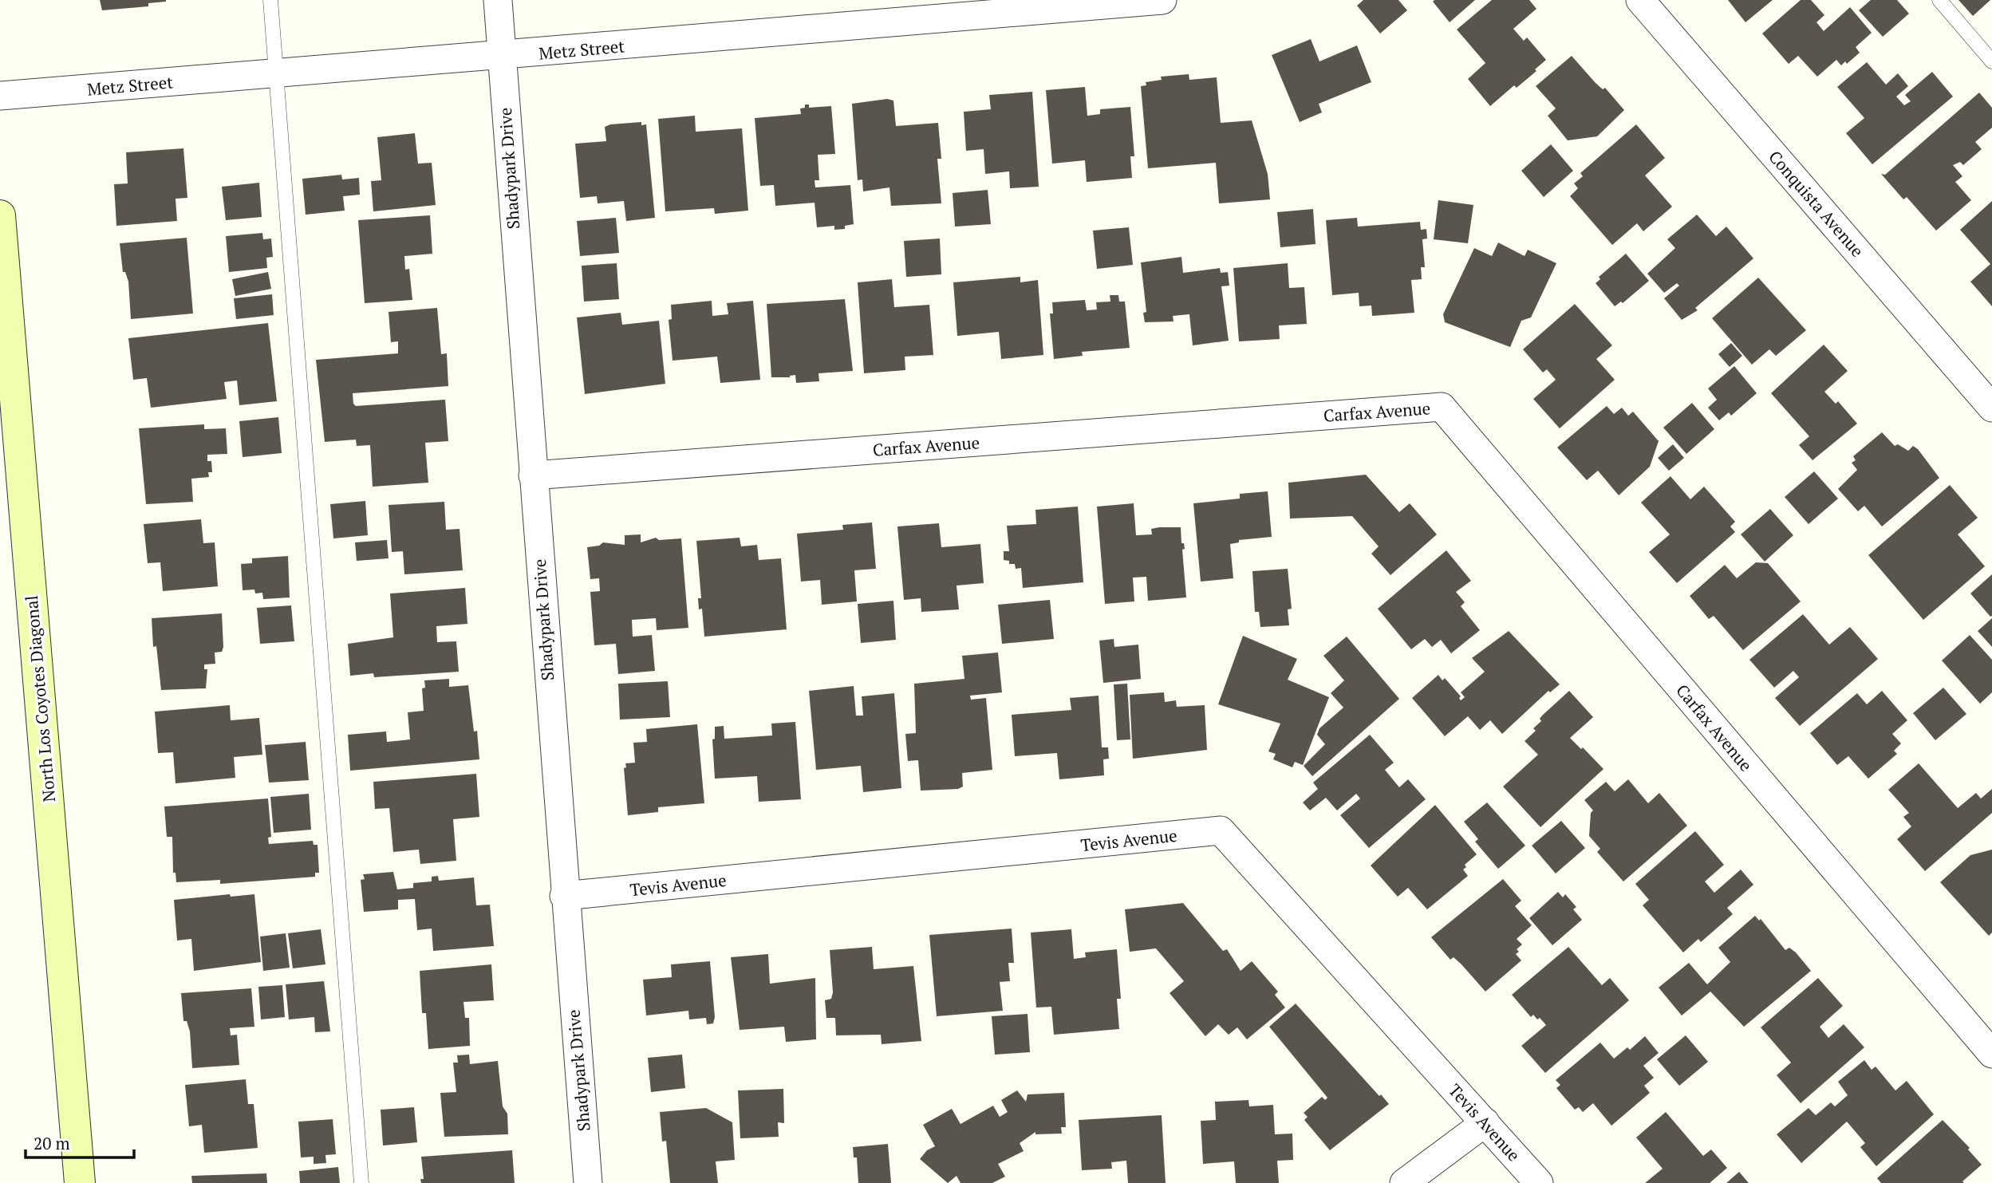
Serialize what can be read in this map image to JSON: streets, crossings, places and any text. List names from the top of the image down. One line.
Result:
{"streets":{"main road":["North Los Coyotes Diagonal"],"street":["Metz Street","Shadypark Drive","Conquista Avenue","Carfax Avenue","Tevis Avenue"]},"crossings":[["Metz Street","Shadypark Drive"],["Shadypark Drive","Carfax Avenue"],["Shadypark Drive","Tevis Avenue"]],"scale_bar":"20 m"}
